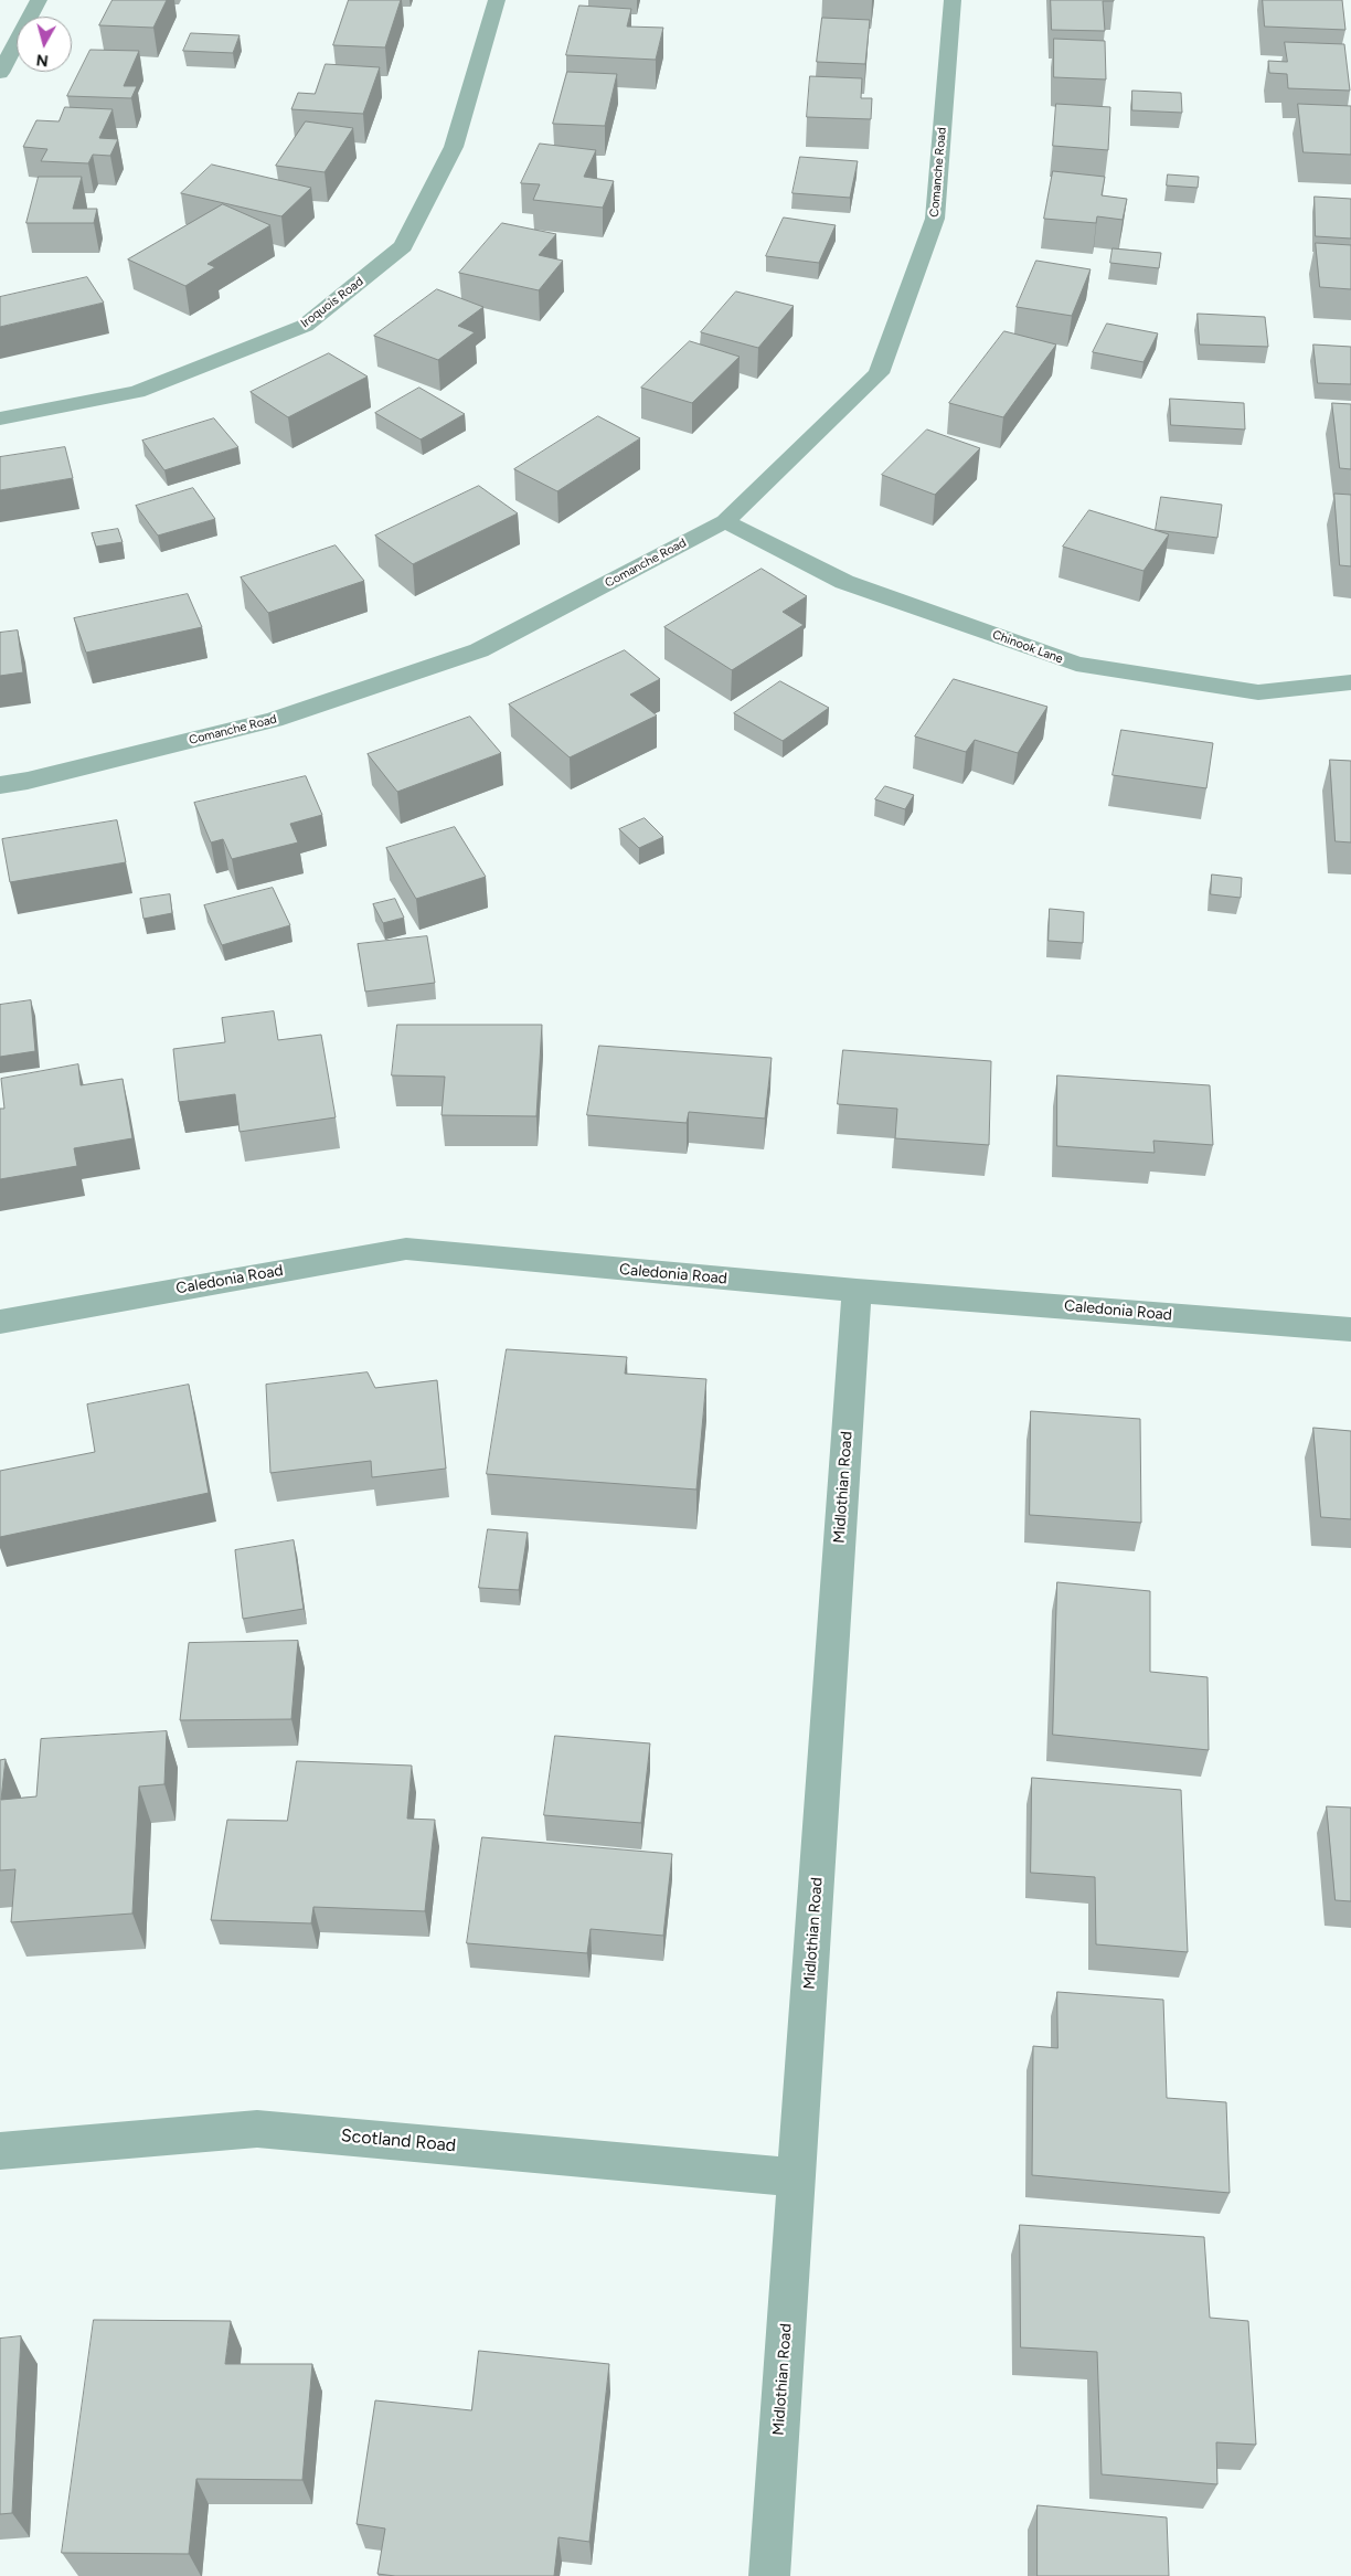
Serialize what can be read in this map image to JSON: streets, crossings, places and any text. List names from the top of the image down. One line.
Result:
{"streets":{"street":["Comanche Road","Iroquois Road","Chinook Lane","Caledonia Road","Midlothian Road","Scotland Road"]},"crossings":[["Comanche Road","Chinook Lane"],["Caledonia Road","Midlothian Road"],["Midlothian Road","Scotland Road"]],"north":"bottom"}
